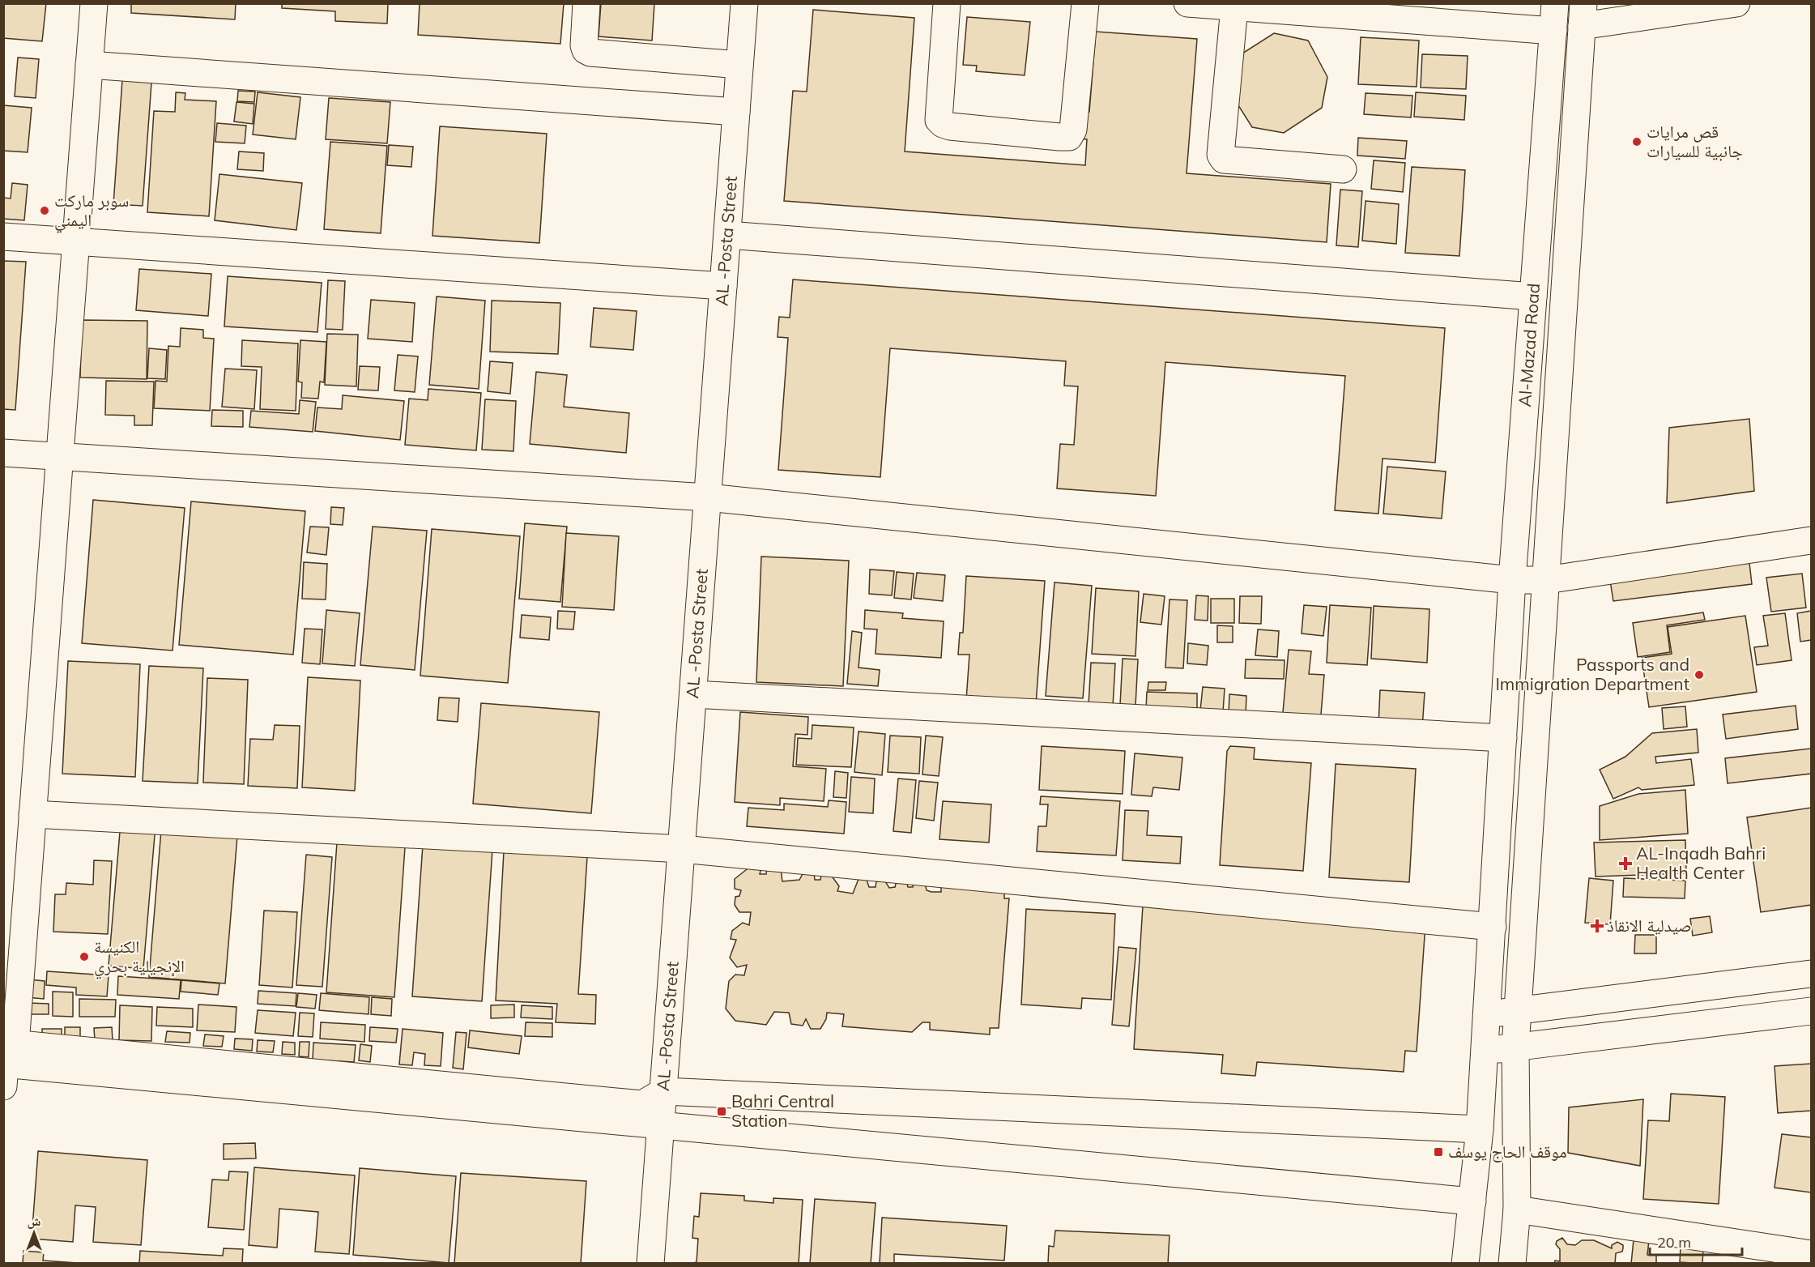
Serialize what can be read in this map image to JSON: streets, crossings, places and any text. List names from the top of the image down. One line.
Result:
{"streets":{"street":["AL -Posta Street","Al-Mazad Road"]},"places":{"other":["قص مرايات جانبية للسيارات","سوبر ماركت اليمني","Passports and Immigration Department","الكنيسة الإنجيلية بحري"],"health":["AL-Inqadh Bahri Health Center","صيدلية الانقاذ"],"transit":["Bahri Central Station","موقف الحاج يوسف"]},"scale_bar":"20 m","north":"top"}
